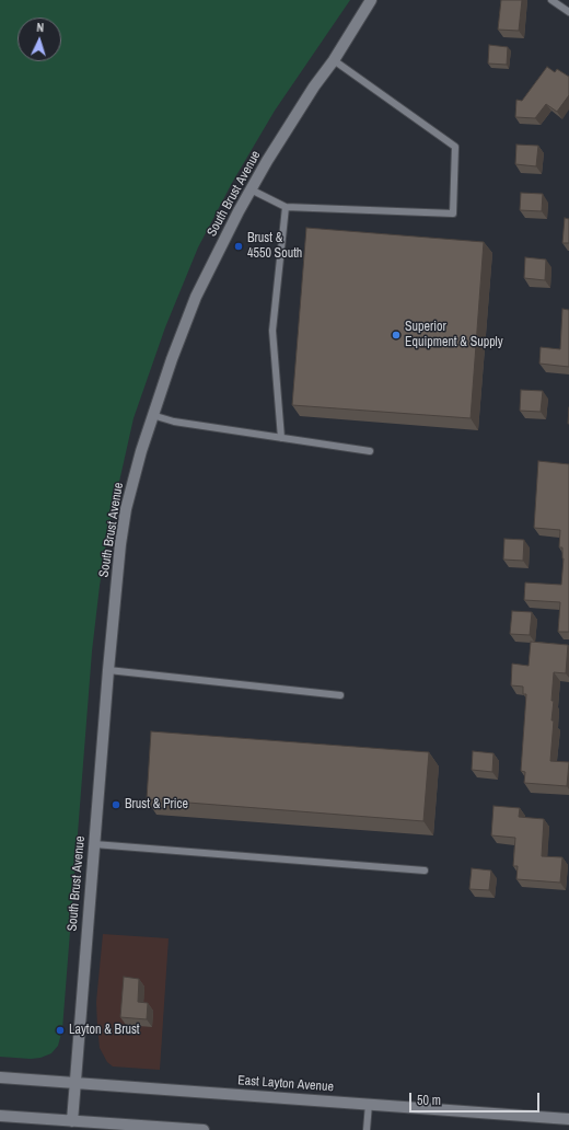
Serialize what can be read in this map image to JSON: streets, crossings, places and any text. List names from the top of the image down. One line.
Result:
{"streets":{"street":["South Brust Avenue","East Layton Avenue"]},"crossings":[["South Brust Avenue","East Layton Avenue"]],"places":["Brust & 4550 South","Superior Equipment & Supply","Brust & Price","Layton & Brust"],"scale_bar":"50 m","north":"top"}
